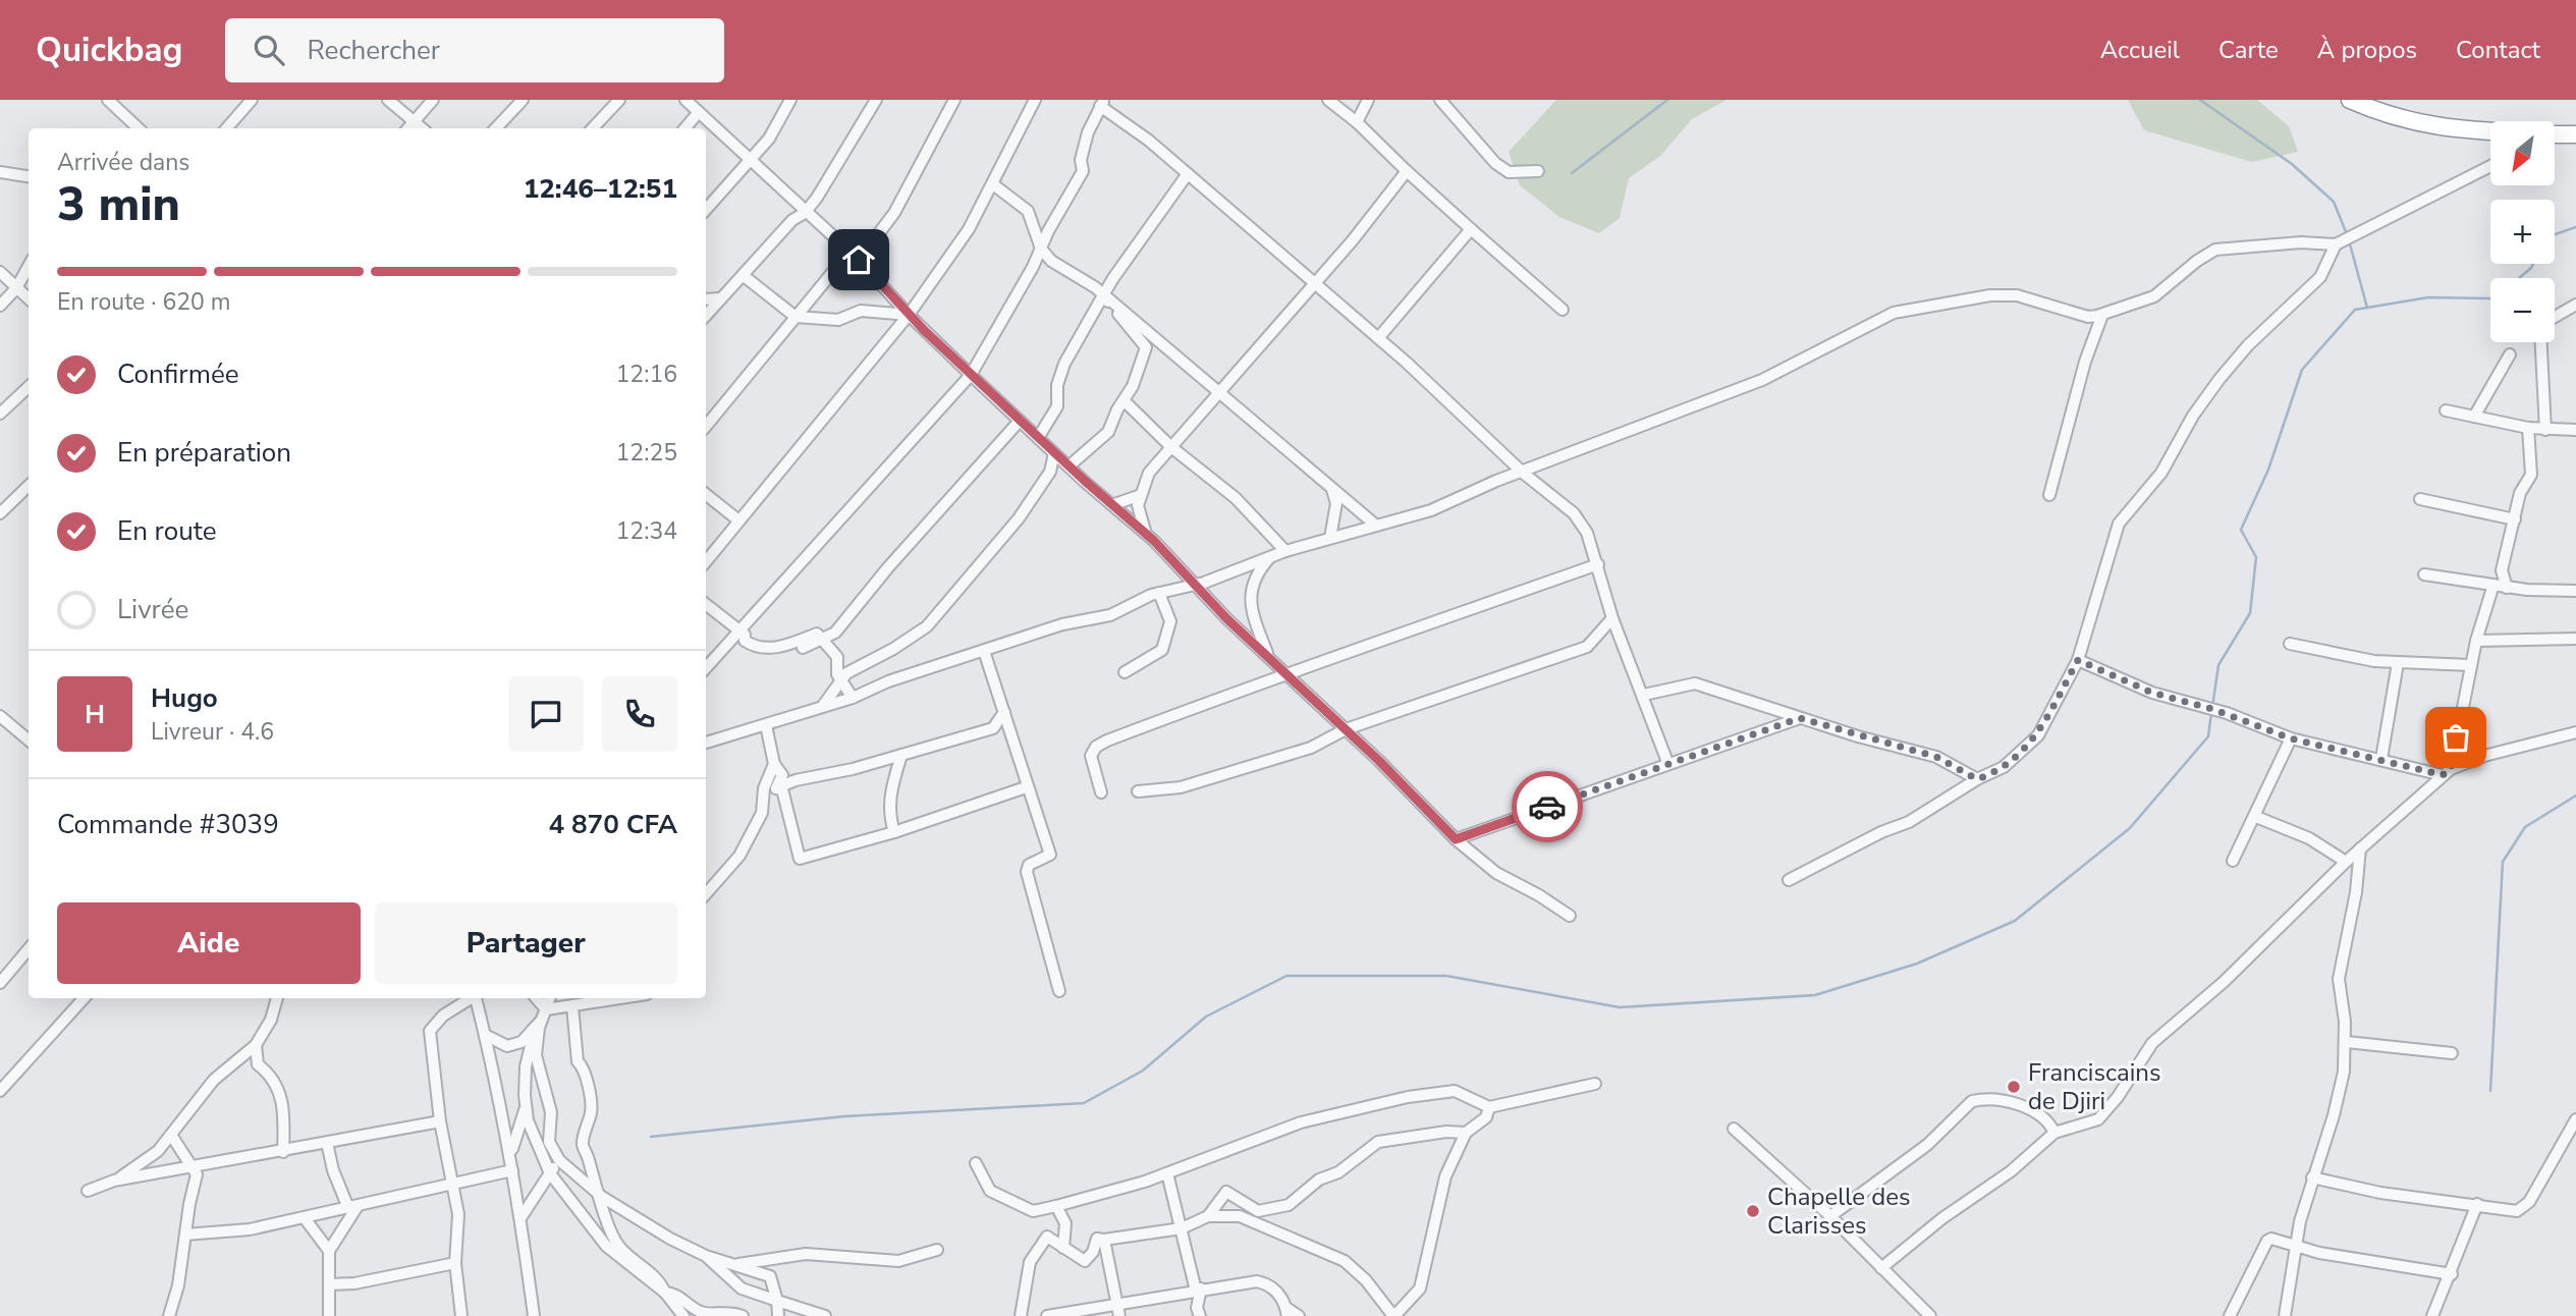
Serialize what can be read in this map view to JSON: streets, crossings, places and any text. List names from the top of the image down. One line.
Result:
{"places":["Franciscains de Djiri","Chapelle des Clarisses"],"north":"bottom left","page":{"header":"Quickbag","search":"Rechercher","nav":["Accueil","Carte","À propos","Contact"],"map_buttons":["+","−"],"heading":["3 min","Arrivée dans","12:46–12:51"],"panel":["Hugo","Livreur · 4.6","Commande #3039","4 870 CFA"],"bar":"En route · 620 m","list":[["Confirmée","12:16"],["En préparation","12:25"],["En route","12:34"],"Livrée"],"round":"H","buttons":["Aide","Partager"]}}
